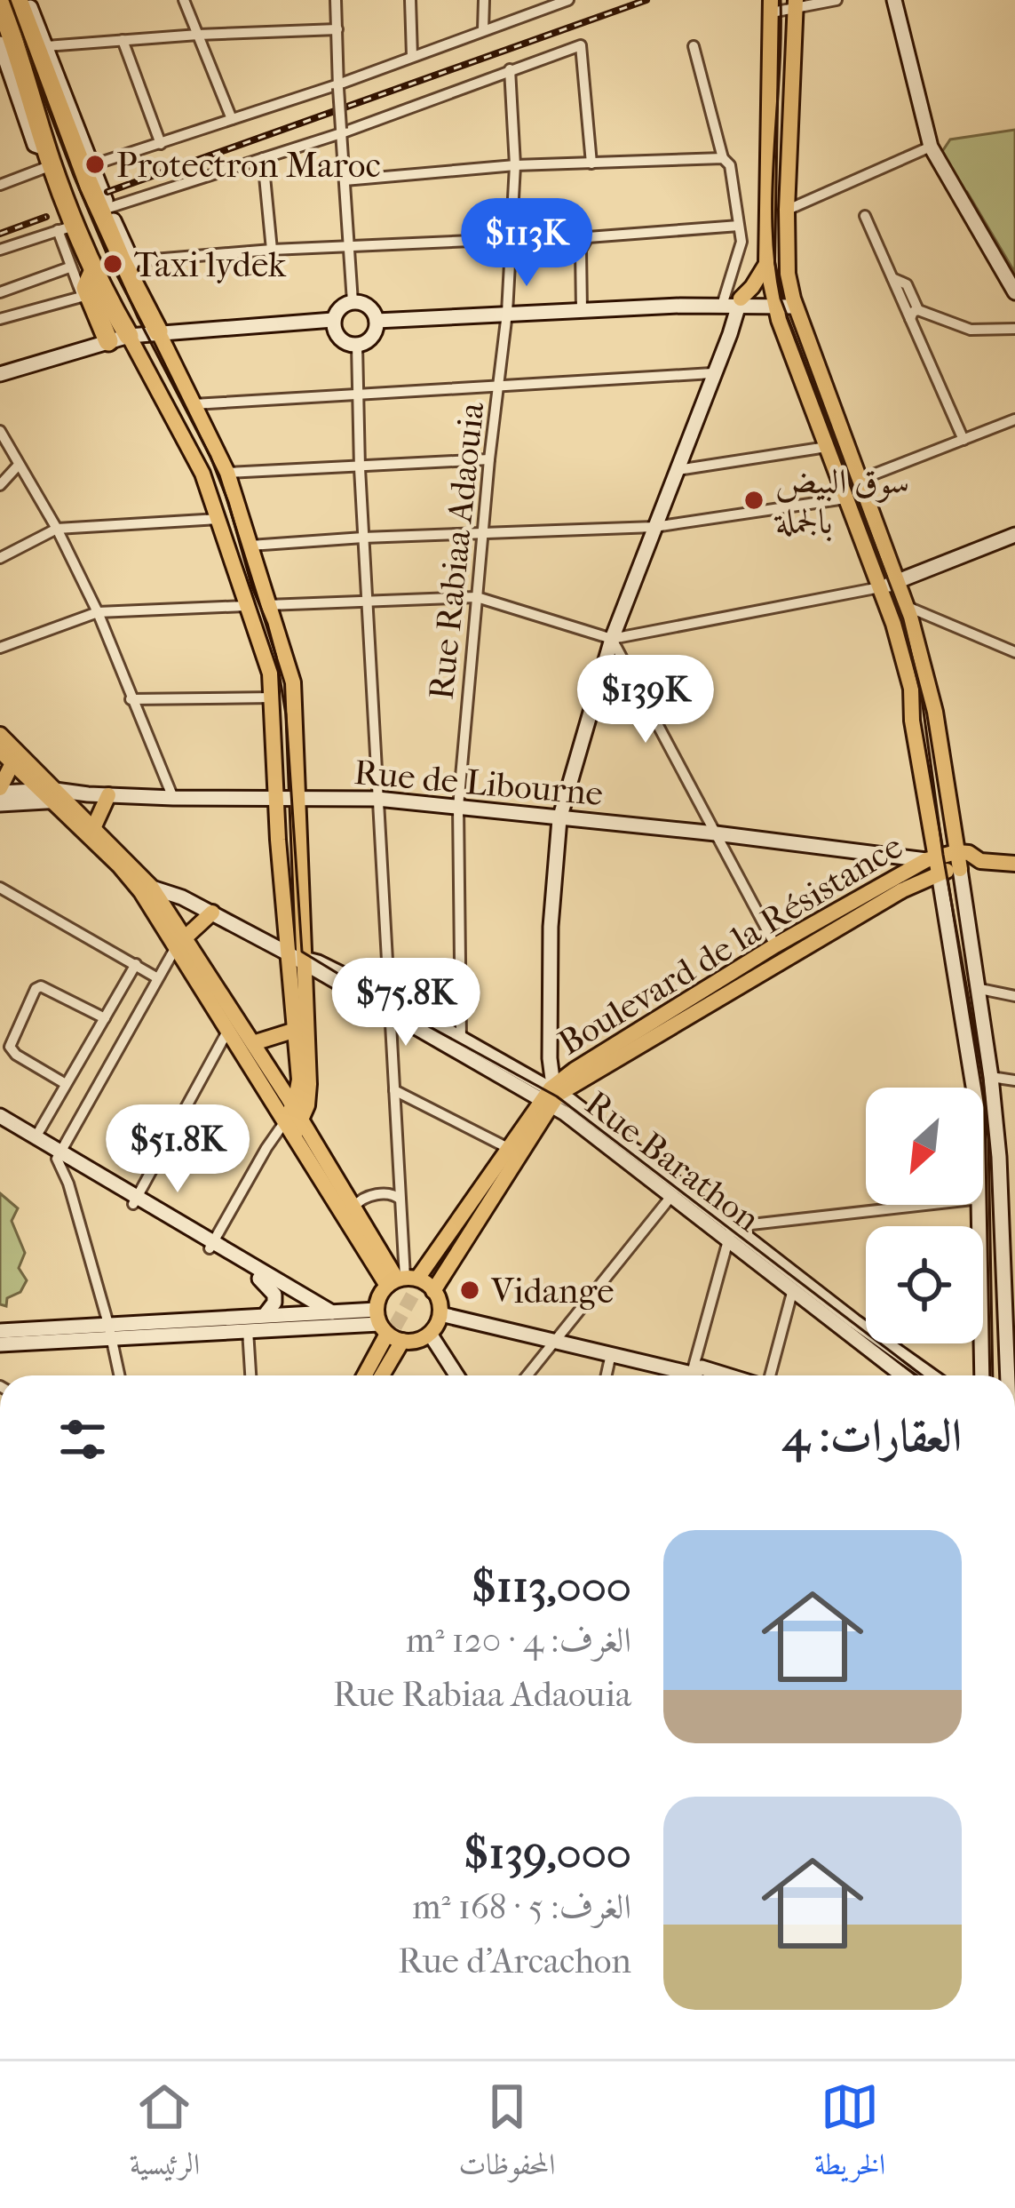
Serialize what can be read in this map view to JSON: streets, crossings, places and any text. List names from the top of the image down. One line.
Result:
{"streets":{"main road":["Boulevard de la Résistance"],"street":["Rue Rabiaa Adaouia","Rue de Libourne","Rue Barathon"]},"crossings":[["Rue Rabiaa Adaouia","Rue de Libourne"],["Rue de Libourne","Boulevard de la Résistance"],["Boulevard de la Résistance","Rue Barathon"]],"places":["Protectron Maroc","Taxi lydek","سوق البيض بالجملة","Vidange"],"north":"bottom left","page":{"price":["$113K","$139K","$75.8K","$51.8K"],"heading":"العقارات: 4","list":[{"name":"$113,000","note":"الغرف: 4 · 120 m² · Rue Rabiaa Adaouia"},{"name":"$139,000","note":"الغرف: 5 · 168 m² · Rue d'Arcachon"}],"tabs":["الخريطة","المحفوظات","الرئيسية"]}}
